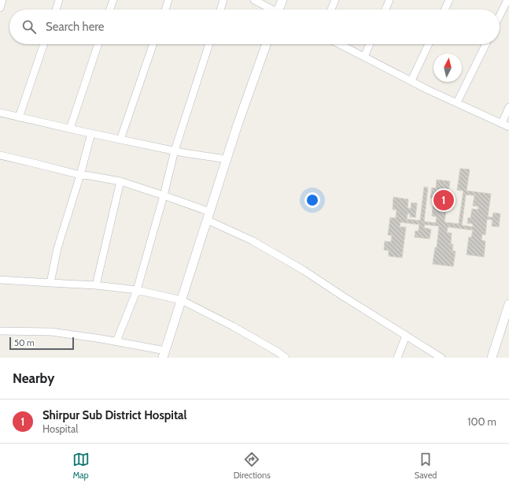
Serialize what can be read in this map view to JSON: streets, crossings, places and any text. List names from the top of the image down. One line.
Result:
{"scale_bar":"50 m","north":"top","page":{"search":"Search here","pins":"1","scale":"50 m","heading":"Nearby","list":[{"mark":"1","name":"Shirpur Sub District Hospital","note":"Hospital","value":"100 m"}],"nav":["Map","Directions","Saved"]}}
